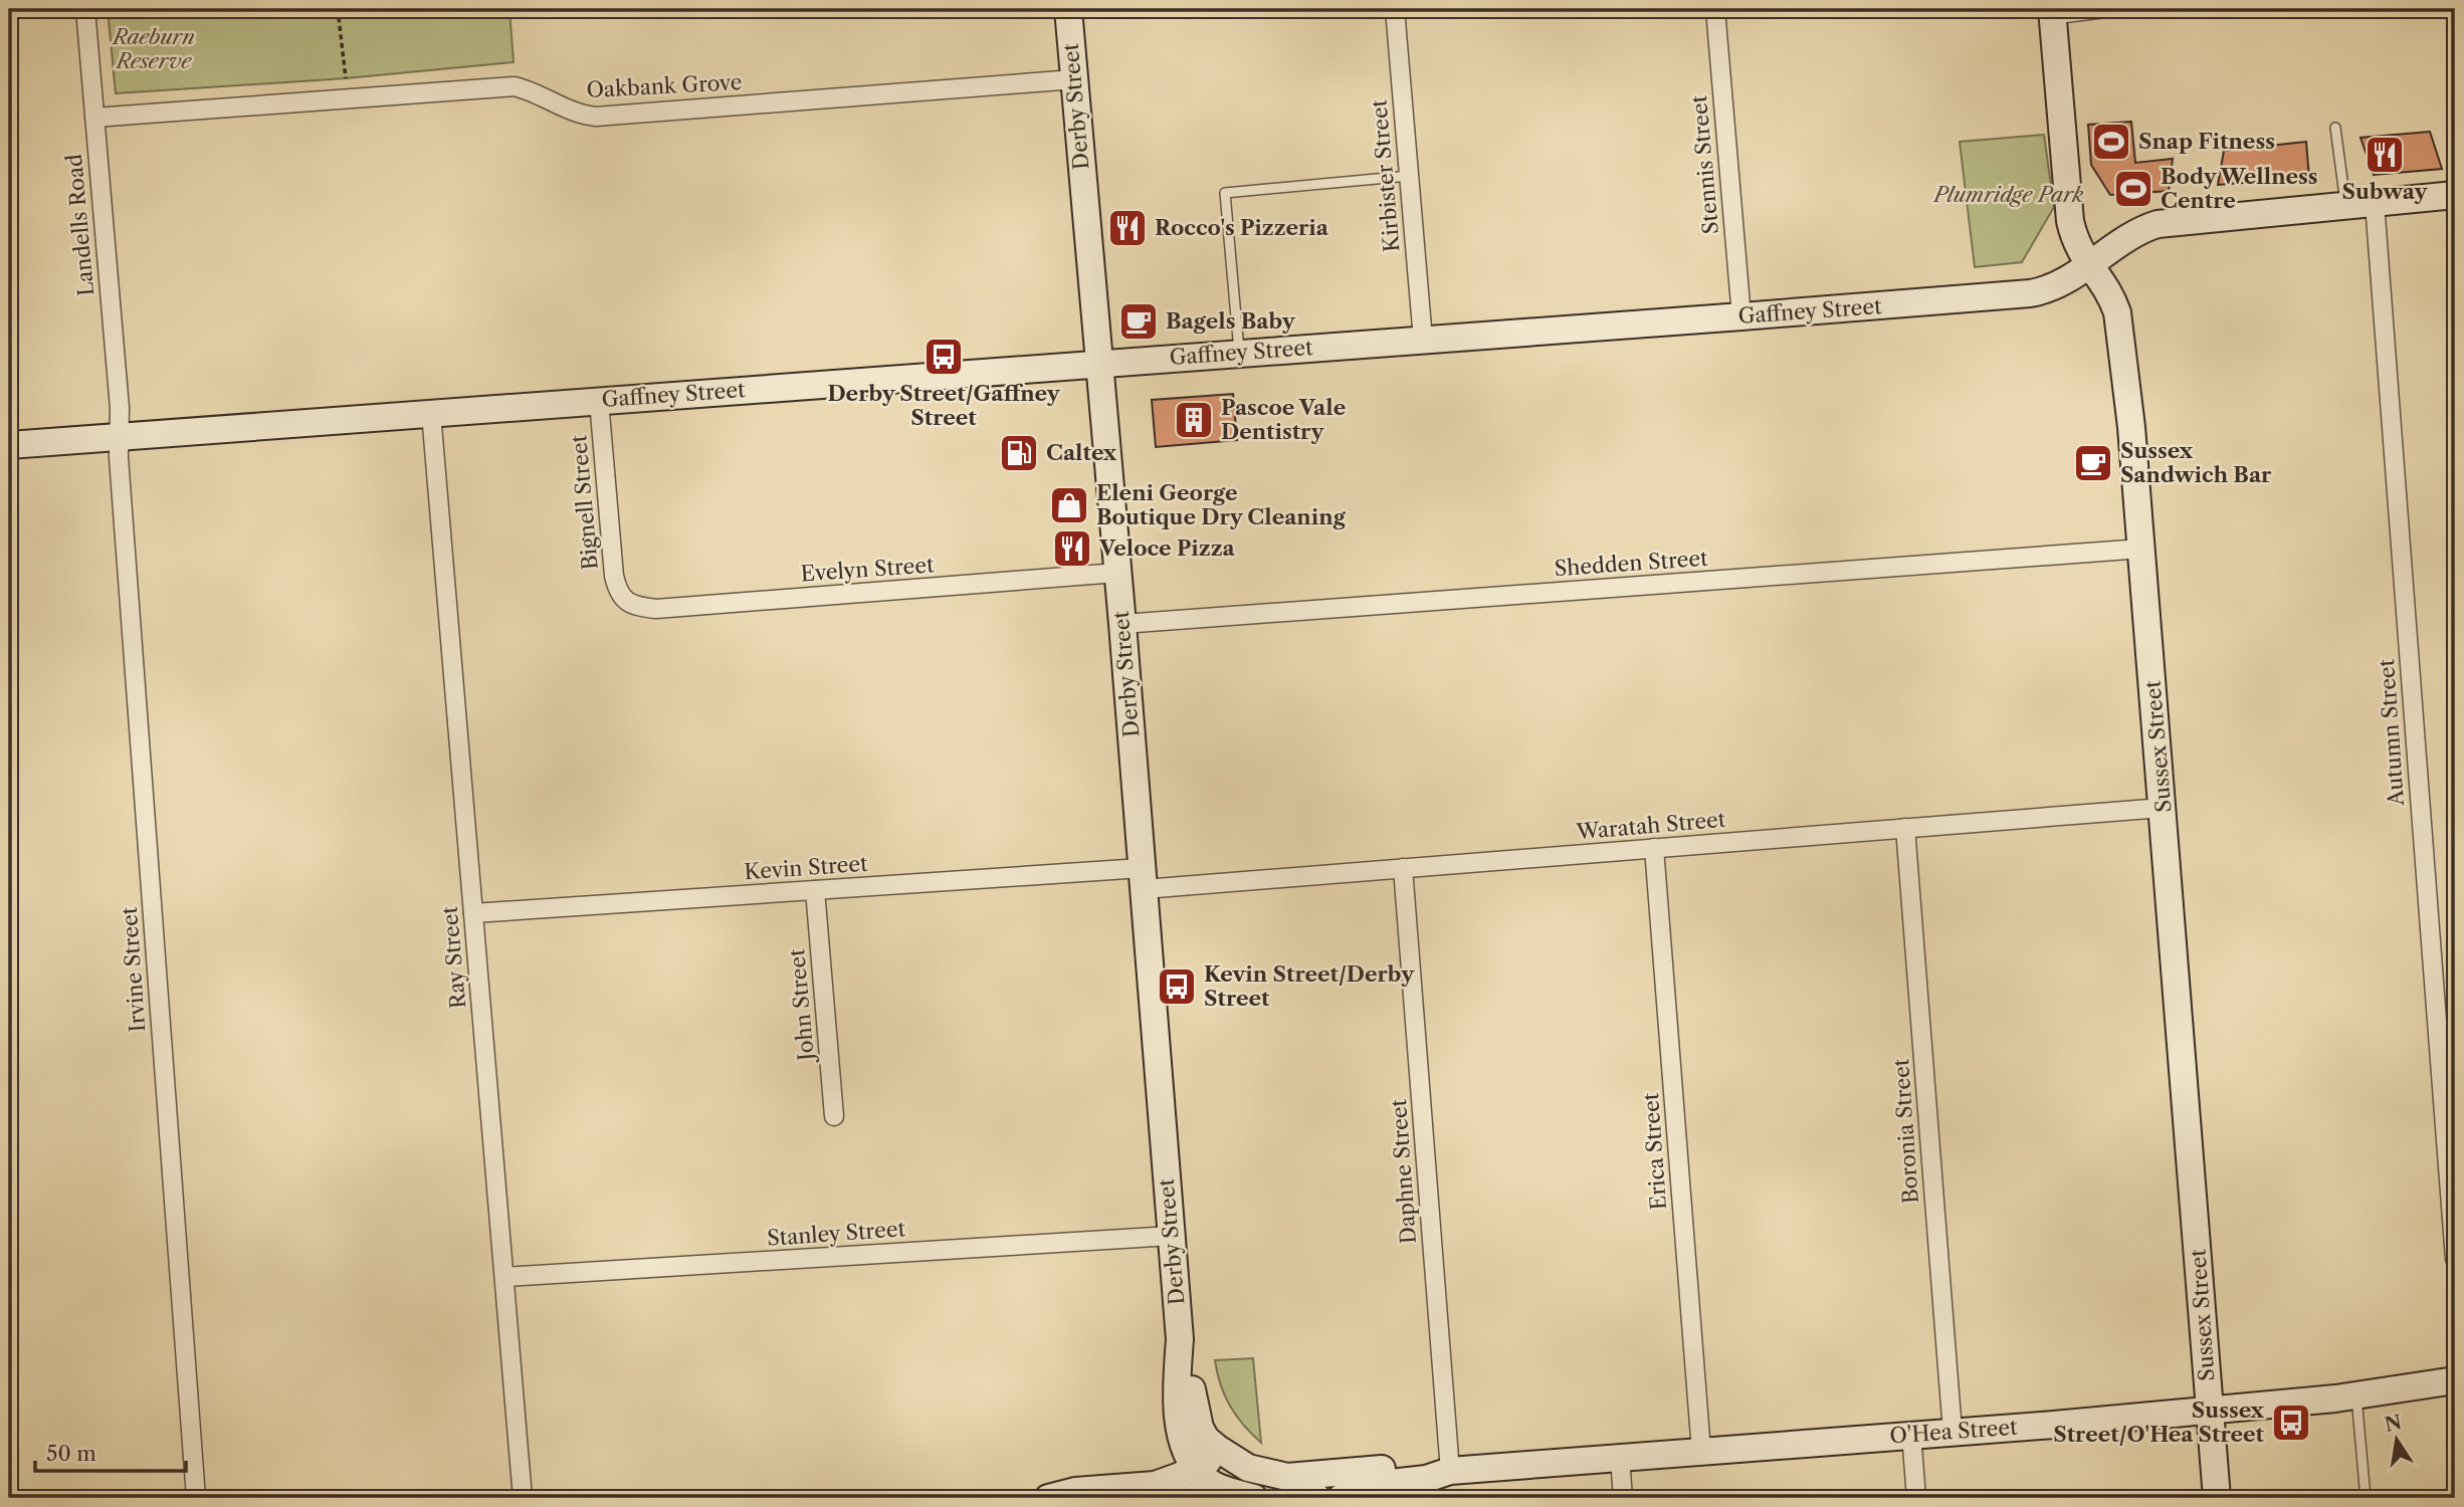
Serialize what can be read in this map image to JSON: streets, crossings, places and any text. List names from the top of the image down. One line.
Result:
{"streets":{"street":["Oakbank Grove","Derby Street","Stennis Street","Kirbister Street","Landells Road","Gaffney Street","Bignell Street","Shedden Street","Evelyn Street","Autumn Street","Sussex Street","Waratah Street","Kevin Street","Ray Street","Irvine Street","John Street","Boronia Street","Erica Street","Daphne Street","Stanley Street","O'Hea Street"]},"crossings":[["Oakbank Grove","Derby Street"],["Oakbank Grove","Landells Road"],["Derby Street","Gaffney Street"],["Derby Street","Shedden Street"],["Derby Street","Evelyn Street"],["Derby Street","Waratah Street"],["Derby Street","Kevin Street"],["Derby Street","Stanley Street"],["Derby Street","O'Hea Street"],["Stennis Street","Gaffney Street"],["Kirbister Street","Gaffney Street"],["Landells Road","Gaffney Street"],["Landells Road","Irvine Street"],["Gaffney Street","Bignell Street"],["Gaffney Street","Autumn Street"],["Gaffney Street","Sussex Street"],["Gaffney Street","Ray Street"],["Gaffney Street","Irvine Street"],["Bignell Street","Evelyn Street"],["Shedden Street","Sussex Street"],["Sussex Street","Waratah Street"],["Sussex Street","O'Hea Street"],["Waratah Street","Kevin Street"],["Waratah Street","Boronia Street"],["Waratah Street","Erica Street"],["Waratah Street","Daphne Street"],["Kevin Street","Ray Street"],["Kevin Street","John Street"],["Ray Street","Stanley Street"],["Boronia Street","O'Hea Street"],["Erica Street","O'Hea Street"],["Daphne Street","O'Hea Street"]],"parks":["Raeburn Reserve","Plumridge Park"],"places":{"sports":["Snap Fitness","Body Wellness Centre"],"restaurant":["Subway","Rocco's Pizzeria","Veloce Pizza"],"cafe":["Bagels Baby","Sussex Sandwich Bar"],"bus stop":["Derby Street/Gaffney Street","Kevin Street/Derby Street","Sussex Street/O'Hea Street"],"building":["Pascoe Vale Dentistry"],"fuel station":["Caltex"],"shop":["Eleni George Boutique Dry Cleaning"]},"scale_bar":"50 m","north":"top"}
